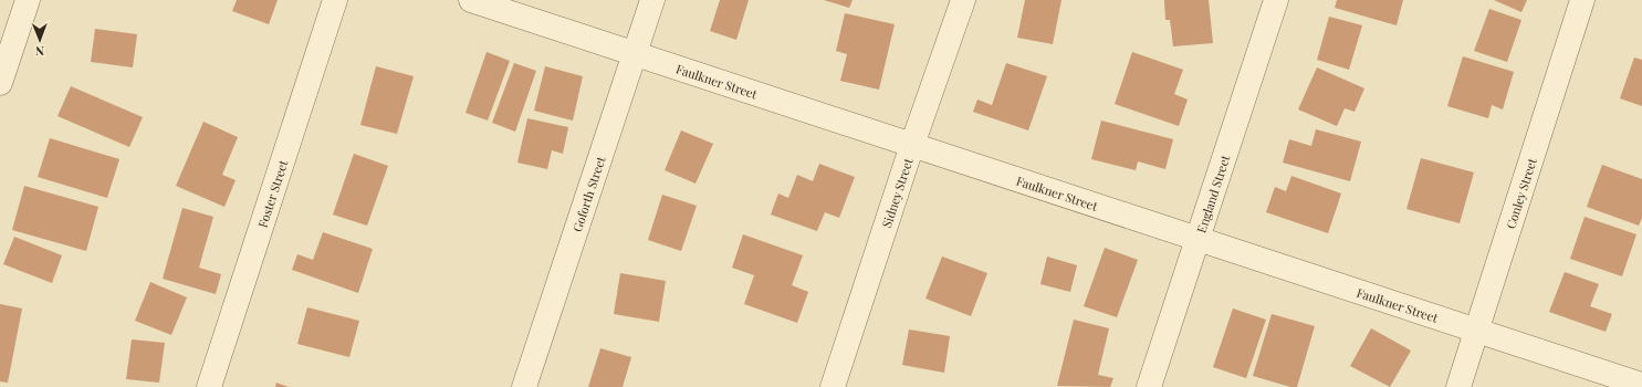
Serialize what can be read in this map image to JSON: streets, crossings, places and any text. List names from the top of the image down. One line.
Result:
{"streets":{"street":["Faulkner Street","Foster Street","Goforth Street","Sidney Street","England Street","Conley Street"]},"crossings":[["Faulkner Street","Goforth Street"],["Faulkner Street","Sidney Street"],["Faulkner Street","England Street"],["Faulkner Street","Conley Street"]],"north":"bottom"}
